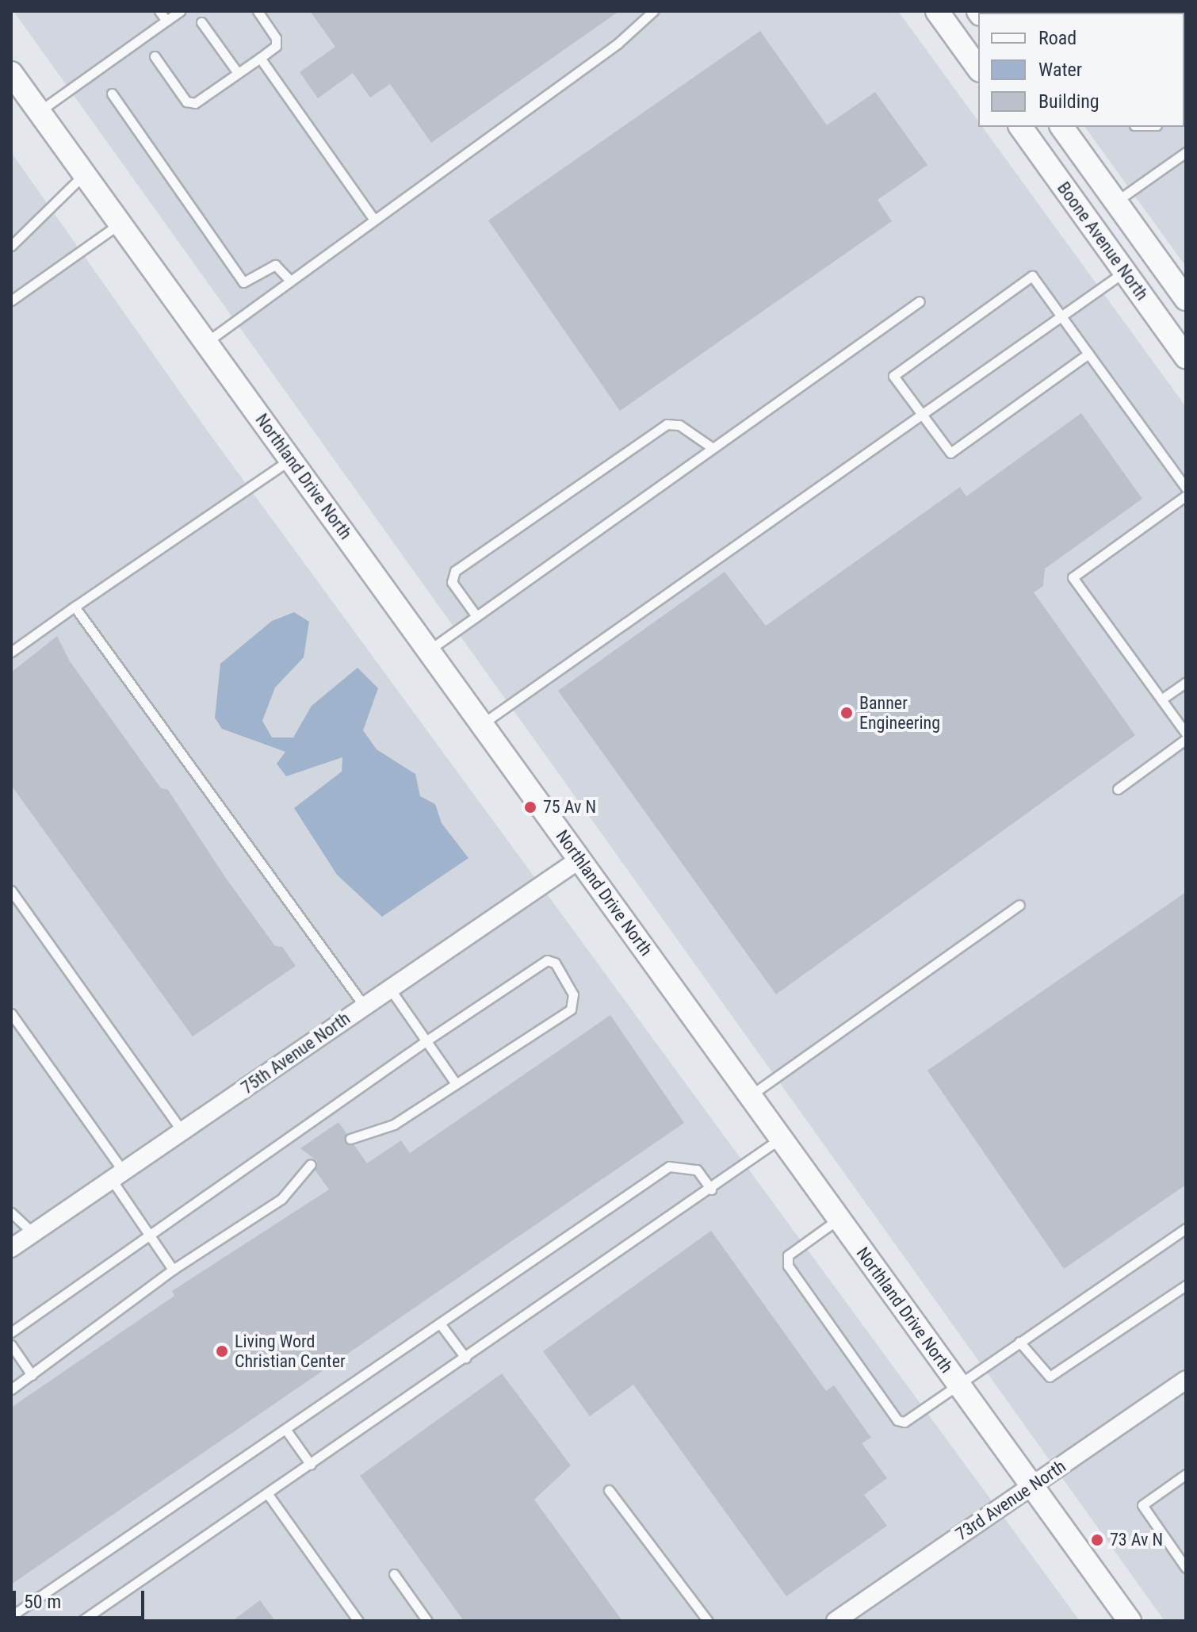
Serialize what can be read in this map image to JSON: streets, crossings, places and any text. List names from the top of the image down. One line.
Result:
{"streets":{"street":["Boone Avenue North","Northland Drive North","75th Avenue North","73rd Avenue North"]},"crossings":[["Northland Drive North","75th Avenue North"],["Northland Drive North","73rd Avenue North"]],"places":["Banner Engineering","75 Av N","Living Word Christian Center","73 Av N"],"legend":["Road","Water","Building"],"scale_bar":"50 m"}
